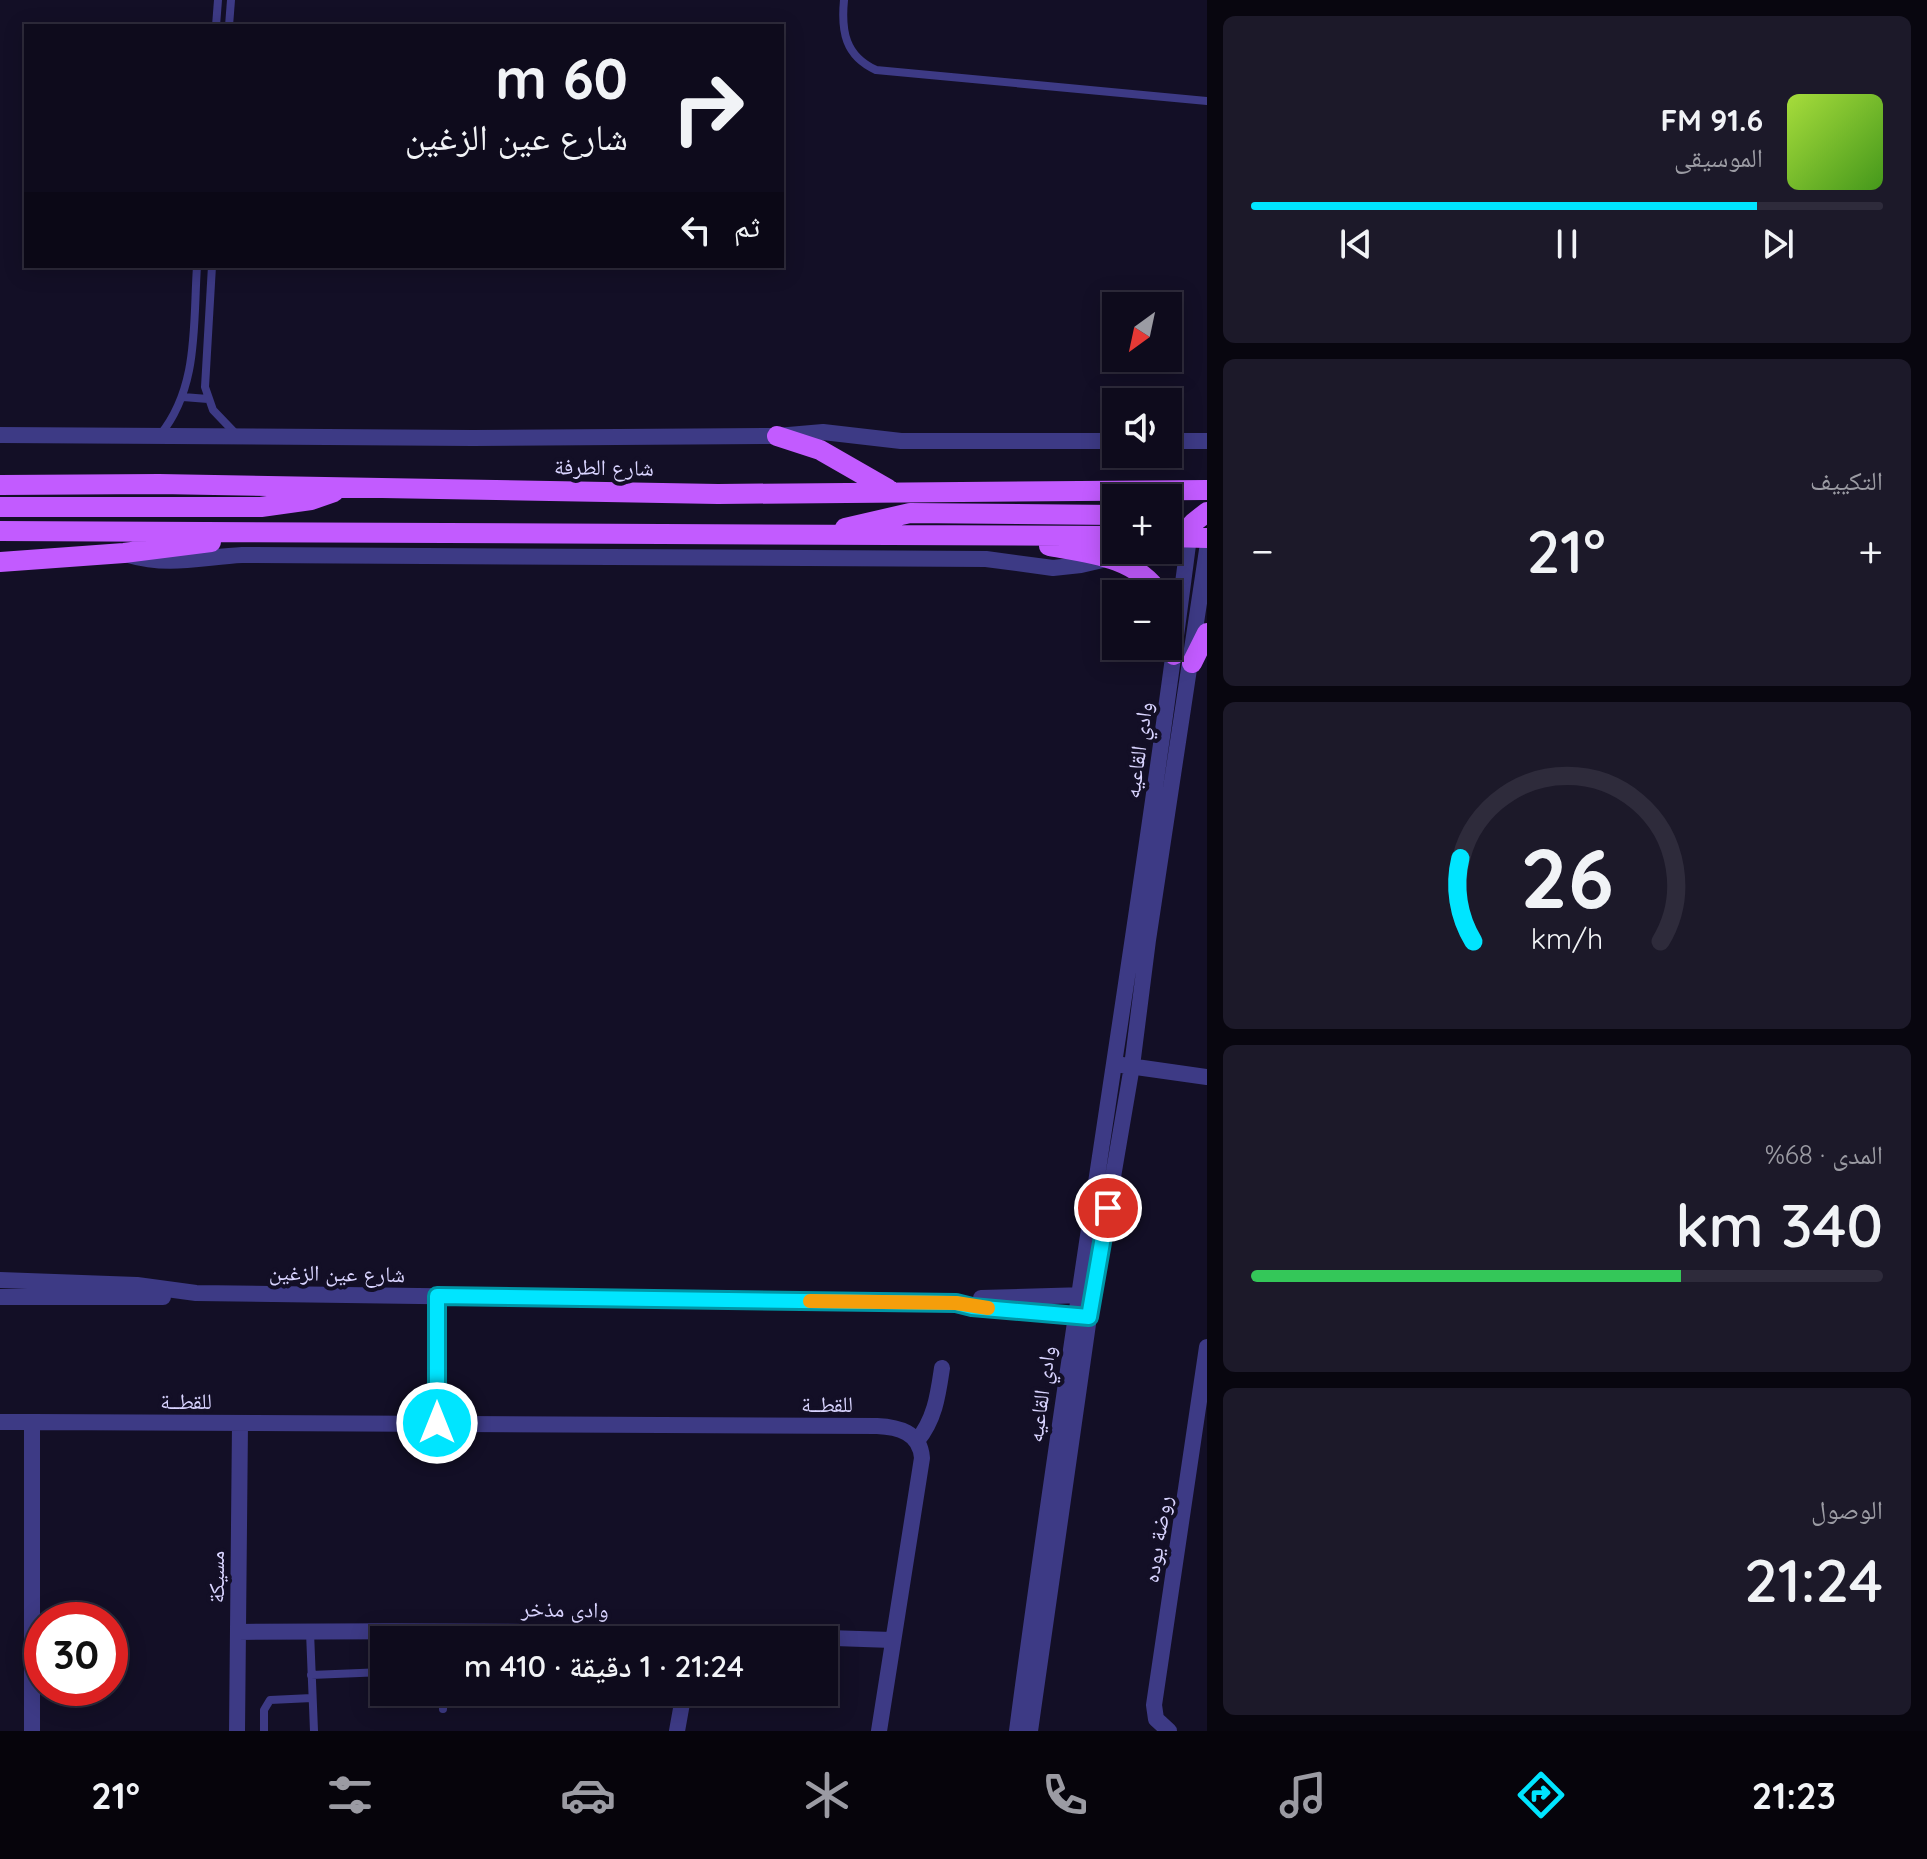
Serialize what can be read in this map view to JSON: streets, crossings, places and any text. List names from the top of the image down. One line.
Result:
{"streets":{"main road":["شارع الطرفة"],"street":["وادي القاعيه","شارع عين الزغين","للقطــة","روضة يوده","مسيكة","وادي مذخر"]},"crossings":[["وادي القاعيه","شارع عين الزغين"],["للقطــة","مسيكة"],["مسيكة","وادي مذخر"]],"north":"bottom left","page":{"turn":["60 m","شارع عين الزغين"],"song":["91.6 FM","الموسيقى"],"then":"ثم","map_buttons":["+","−"],"tile":["التكييف",["المدى · 68%","340 km"],["الوصول","21:24"]],"heat":["−","21°","+"],"limit":"30","trip":"21:24 · 1 دقيقة · 410 m","tabs":["21:23","21°"],"gauge":["26","km/h"]}}
